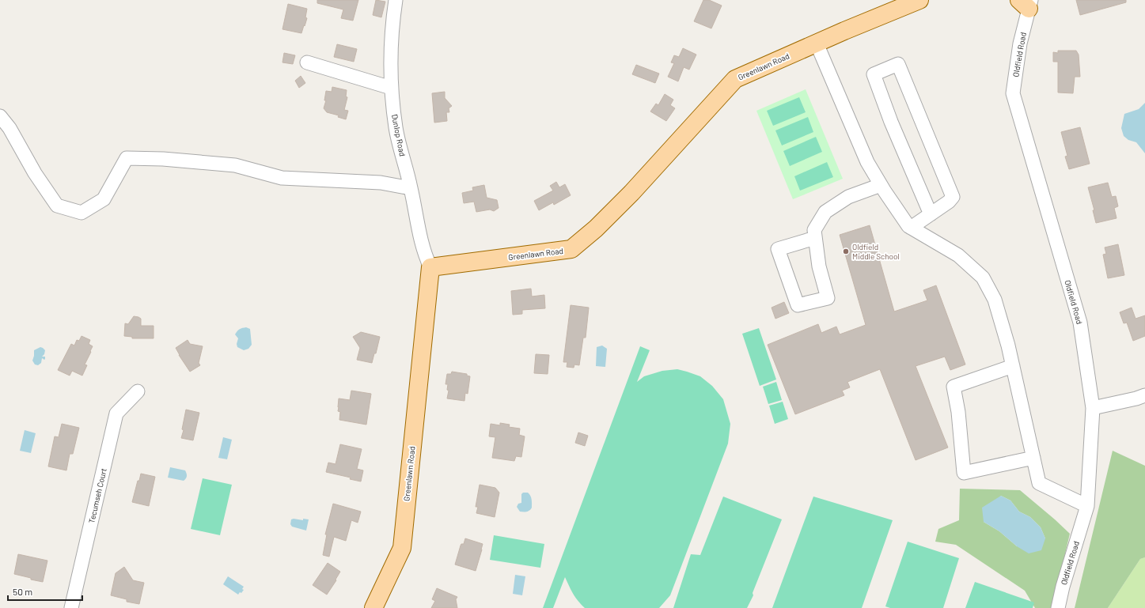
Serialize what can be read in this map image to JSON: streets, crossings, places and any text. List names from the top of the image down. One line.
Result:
{"streets":{"main road":["Greenlawn Road"],"street":["Oldfield Road","Dunlop Road","Tecumseh Court"]},"crossings":[["Greenlawn Road","Dunlop Road"]],"places":["Oldfield Middle School"],"scale_bar":"50 m"}
